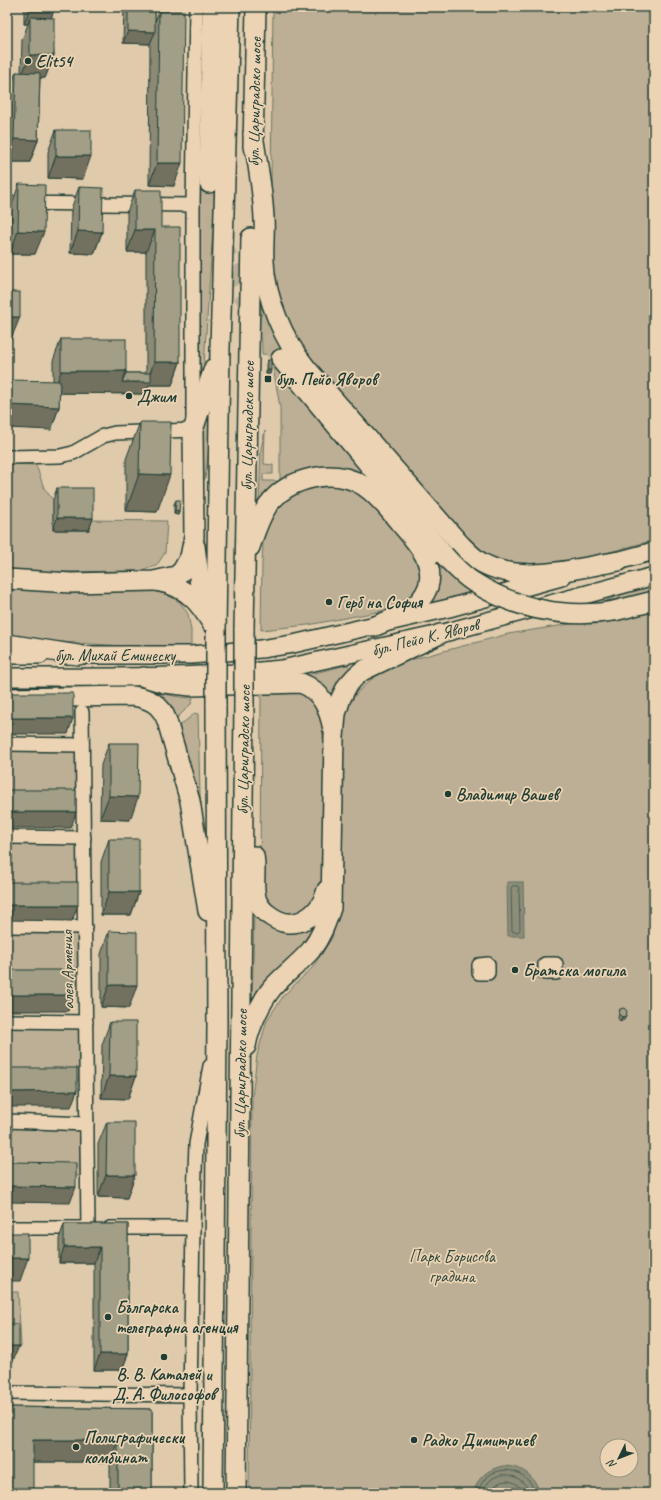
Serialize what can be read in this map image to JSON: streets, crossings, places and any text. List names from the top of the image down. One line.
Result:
{"streets":{"highway":["бул. Цариградско шосе"],"main road":["бул. Пейо К. Яворов","бул. Михай Еминеску"],"street":["алея Армения"]},"crossings":[["бул. Пейо К. Яворов","бул. Михай Еминеску"]],"parks":["Парк Борисова градина"],"places":{"other":["Elit54","Джим","Герб на София","Владимир Вашев","Братска могила","Българска телеграфна агенция","В. В. Каталей и Д. А. Философов","Радко Димитриев","Полиграфически комбинат"],"transit":["бул. Пейо Яворов"]},"north":"bottom left"}
